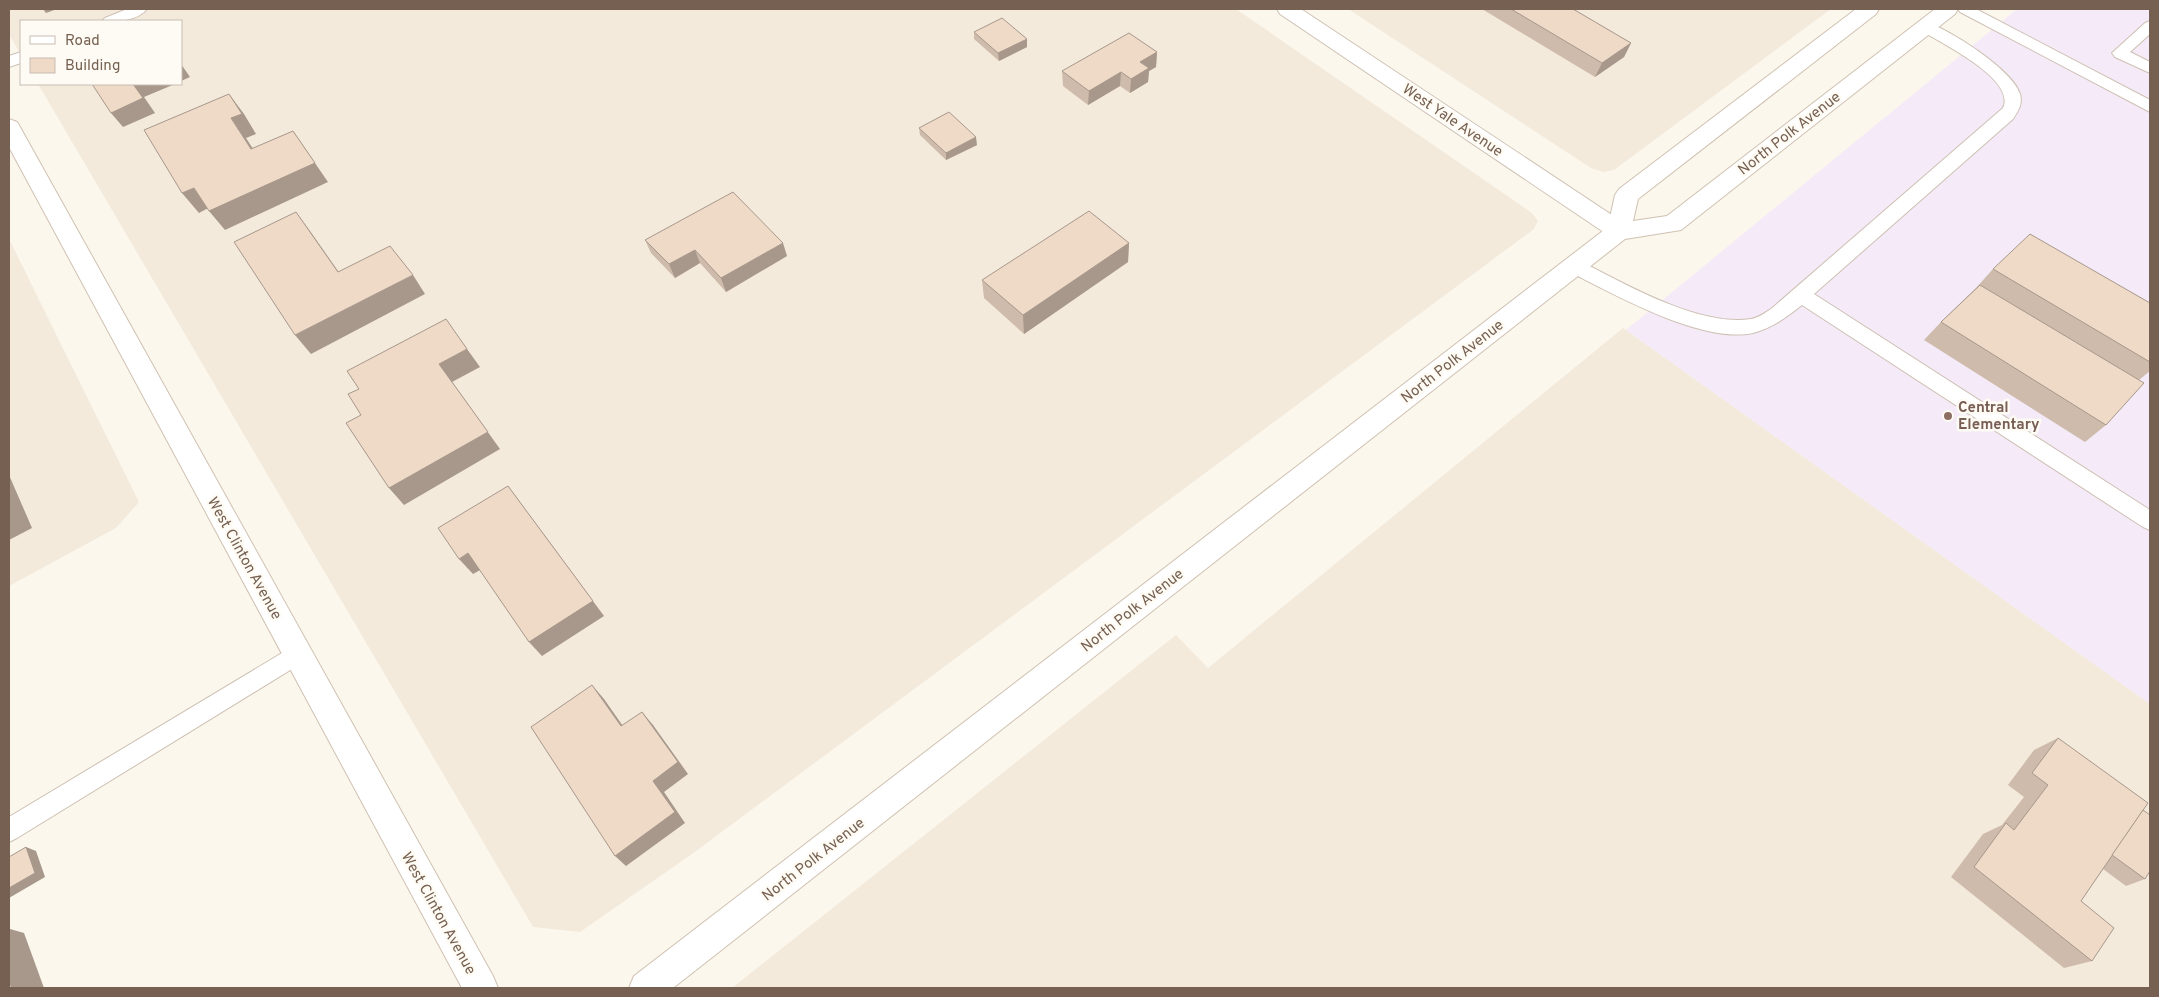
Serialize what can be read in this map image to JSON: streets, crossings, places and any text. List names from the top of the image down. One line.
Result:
{"streets":{"main road":["West Yale Avenue","North Polk Avenue","West Clinton Avenue"]},"crossings":[["West Yale Avenue","North Polk Avenue"]],"places":["Central Elementary"],"legend":["Road","Building"]}
